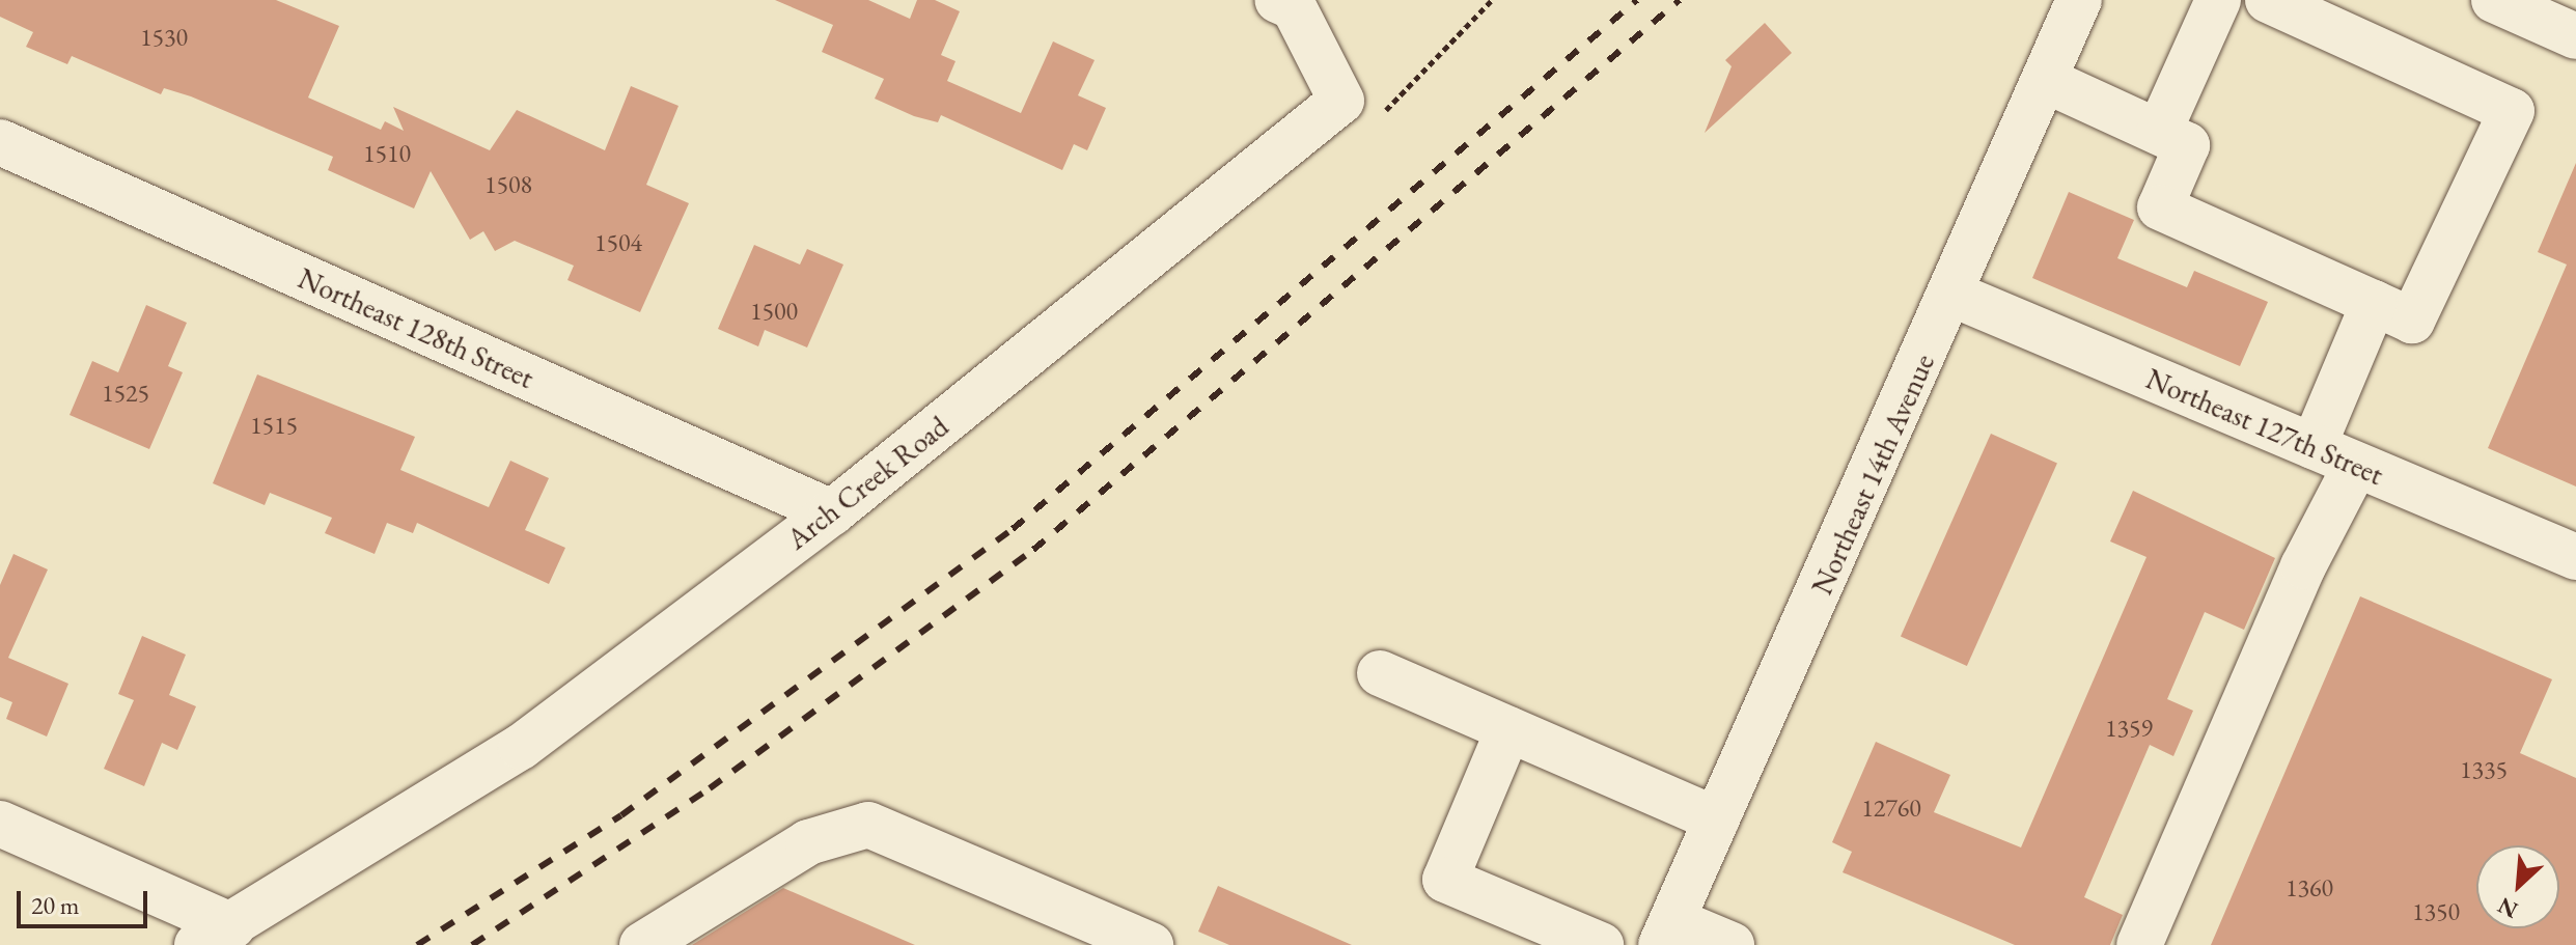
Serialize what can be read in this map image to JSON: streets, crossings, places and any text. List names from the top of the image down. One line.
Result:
{"streets":{"street":["Northeast 128th Street","Northeast 127th Street","Northeast 14th Avenue","Arch Creek Road"]},"crossings":[["Northeast 128th Street","Arch Creek Road"],["Northeast 127th Street","Northeast 14th Avenue"]],"house_numbers":["1530","1510","1508","1504","1500","1525","1515","1359","1335","12760","1360","1350"],"scale_bar":"20 m","north":"bottom left"}
